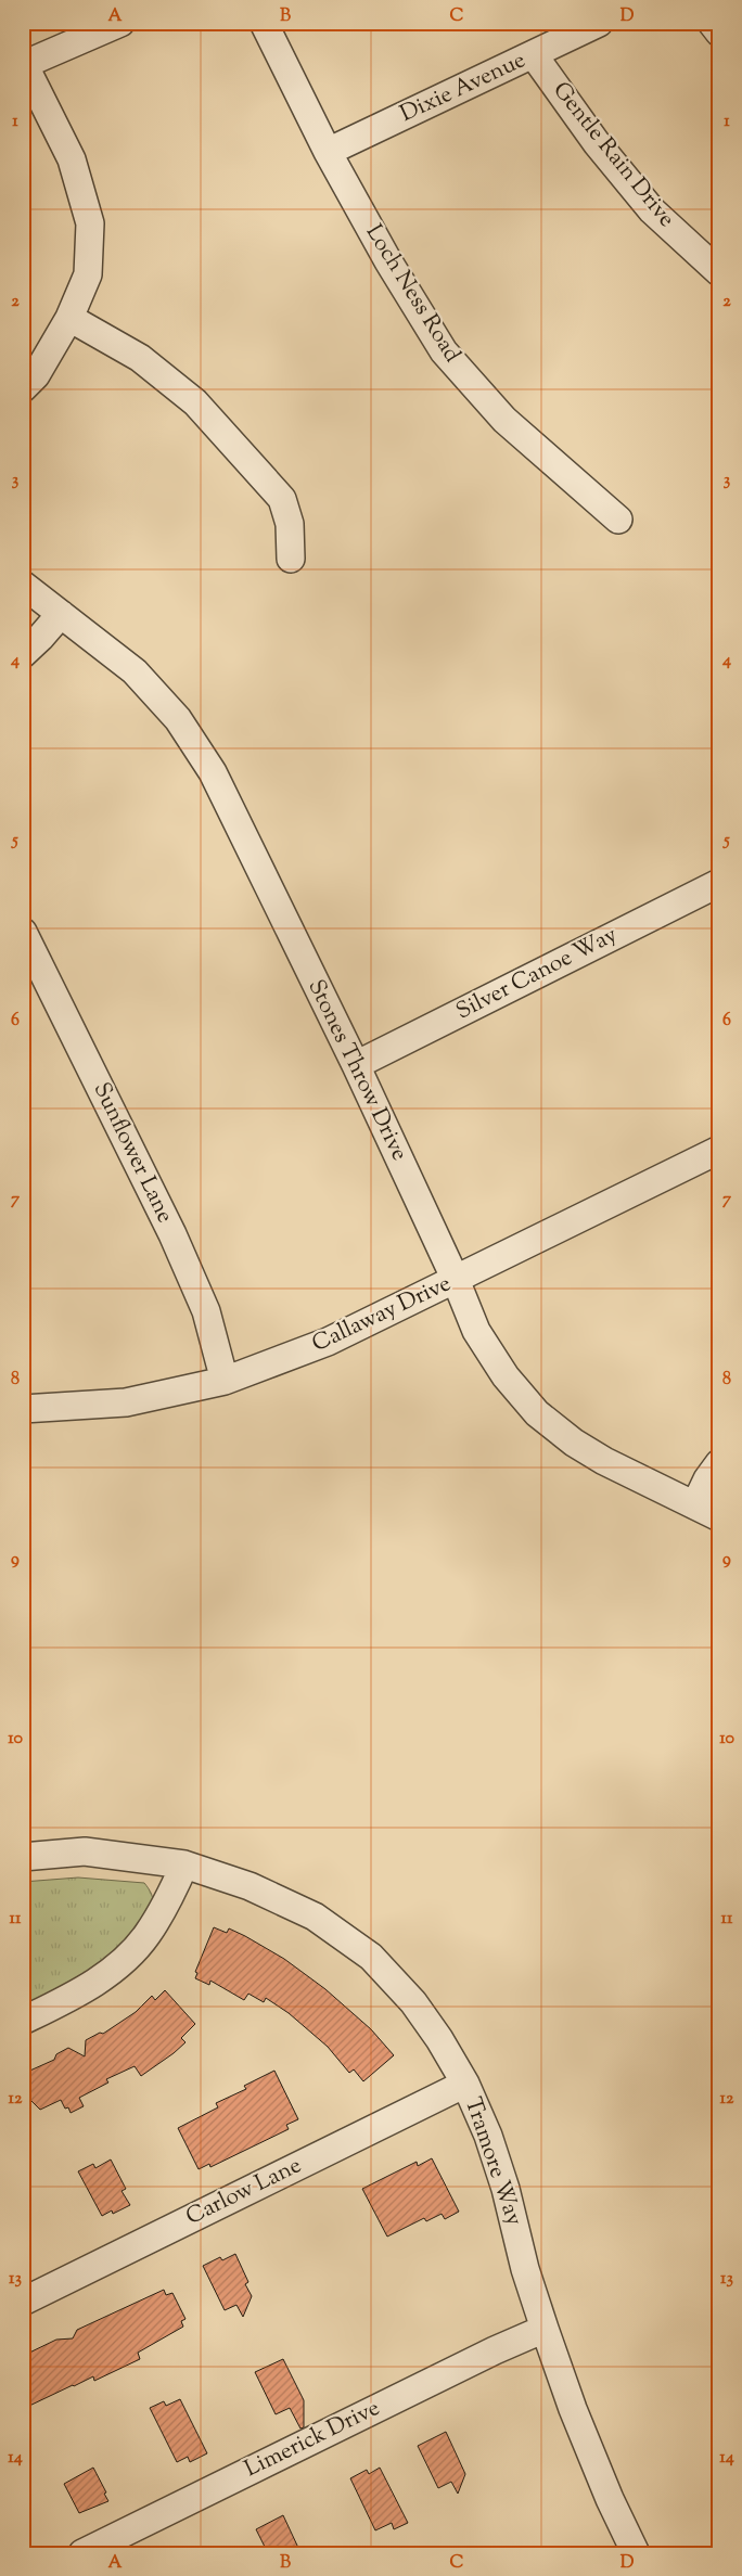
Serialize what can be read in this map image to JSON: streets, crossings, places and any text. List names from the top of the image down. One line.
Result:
{"streets":{"street":["Dixie Avenue","Gentle Rain Drive","Loch Ness Road","Silver Canoe Way","Stones Throw Drive","Sunflower Lane","Callaway Drive","Tramore Way","Carlow Lane","Limerick Drive"]},"crossings":[["Dixie Avenue","Gentle Rain Drive"],["Dixie Avenue","Loch Ness Road"],["Silver Canoe Way","Stones Throw Drive"],["Stones Throw Drive","Callaway Drive"],["Sunflower Lane","Callaway Drive"],["Tramore Way","Carlow Lane"],["Tramore Way","Limerick Drive"]],"grid":{"columns":["A","B","C","D"],"rows":["1","2","3","4","5","6","7","8","9","10","11","12","13","14"]}}
